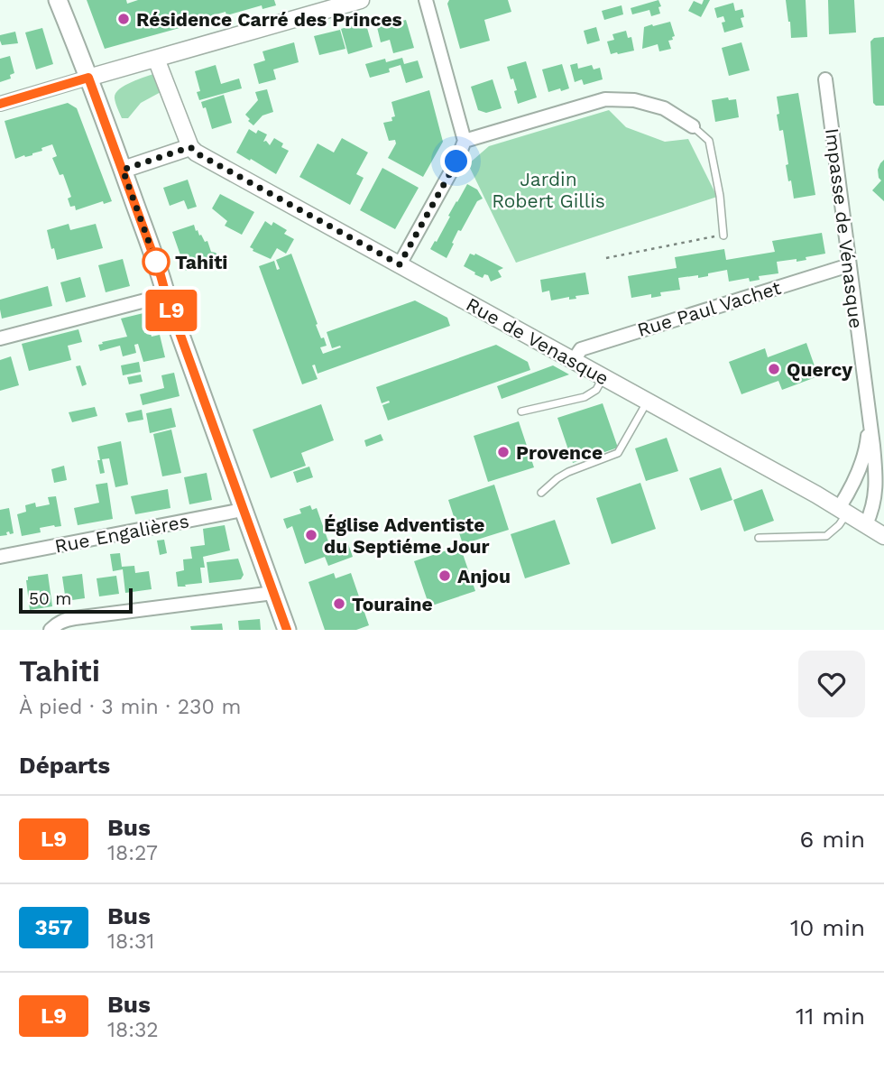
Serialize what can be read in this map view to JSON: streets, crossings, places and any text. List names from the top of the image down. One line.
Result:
{"streets":{"street":["Impasse de Vénasque","Rue Paul Vachet","Rue de Venasque","Rue Engalières"]},"crossings":[["Impasse de Vénasque","Rue Paul Vachet"],["Impasse de Vénasque","Rue de Venasque"],["Rue Paul Vachet","Rue de Venasque"]],"parks":["Jardin Robert Gillis"],"places":["Résidence Carré des Princes","Tahiti","Quercy","Provence","Église Adventiste du Septiéme Jour","Anjou","Touraine"],"lines":["bus line L9"],"scale_bar":"50 m","page":{"on_map":"L9","scale":"50 m","heading":[["Tahiti","À pied · 3 min · 230 m"],"Départs"],"list":[{"mark":"L9","name":"Bus","note":"18:27","value":"6 min"},{"mark":"357","name":"Bus","note":"18:31","value":"10 min"},{"mark":"L9","name":"Bus","note":"18:32","value":"11 min"}]}}
